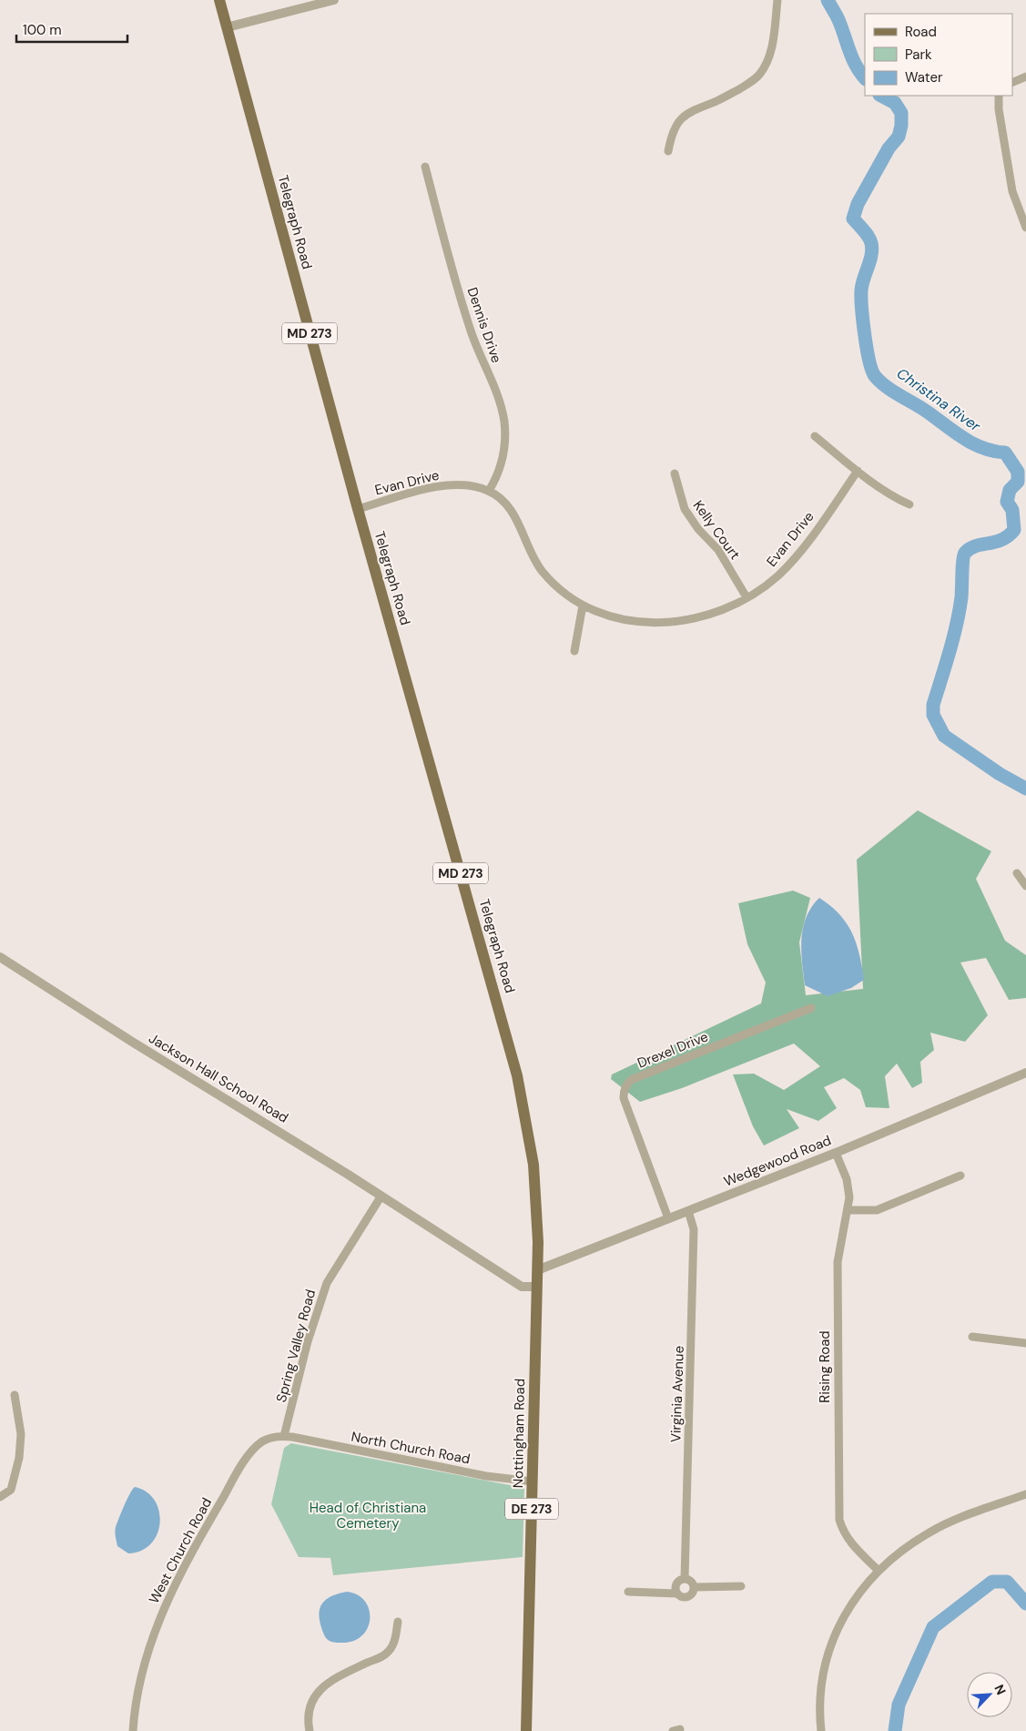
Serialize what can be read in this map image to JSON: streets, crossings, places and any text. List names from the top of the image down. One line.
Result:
{"streets":{"main road":["Telegraph Road","MD 273","Nottingham Road","DE 273"],"street":["Dennis Drive","Evan Drive","Kelly Court","Drexel Drive","Jackson Hall School Road","Wedgewood Road","Spring Valley Road","Rising Road","Virginia Avenue","North Church Road","West Church Road"]},"crossings":[["Telegraph Road","Evan Drive"],["Telegraph Road","Nottingham Road"],["Dennis Drive","Evan Drive"],["Evan Drive","Kelly Court"],["Drexel Drive","Wedgewood Road"],["Jackson Hall School Road","Spring Valley Road"],["Jackson Hall School Road","Nottingham Road"],["Wedgewood Road","Rising Road"],["Wedgewood Road","Virginia Avenue"],["Wedgewood Road","Nottingham Road"],["Spring Valley Road","North Church Road"],["Spring Valley Road","West Church Road"],["Nottingham Road","North Church Road"],["North Church Road","West Church Road"]],"water":["Christina River"],"parks":["Head of Christiana Cemetery"],"legend":["Road","Park","Water"],"scale_bar":"100 m","north":"top right"}
